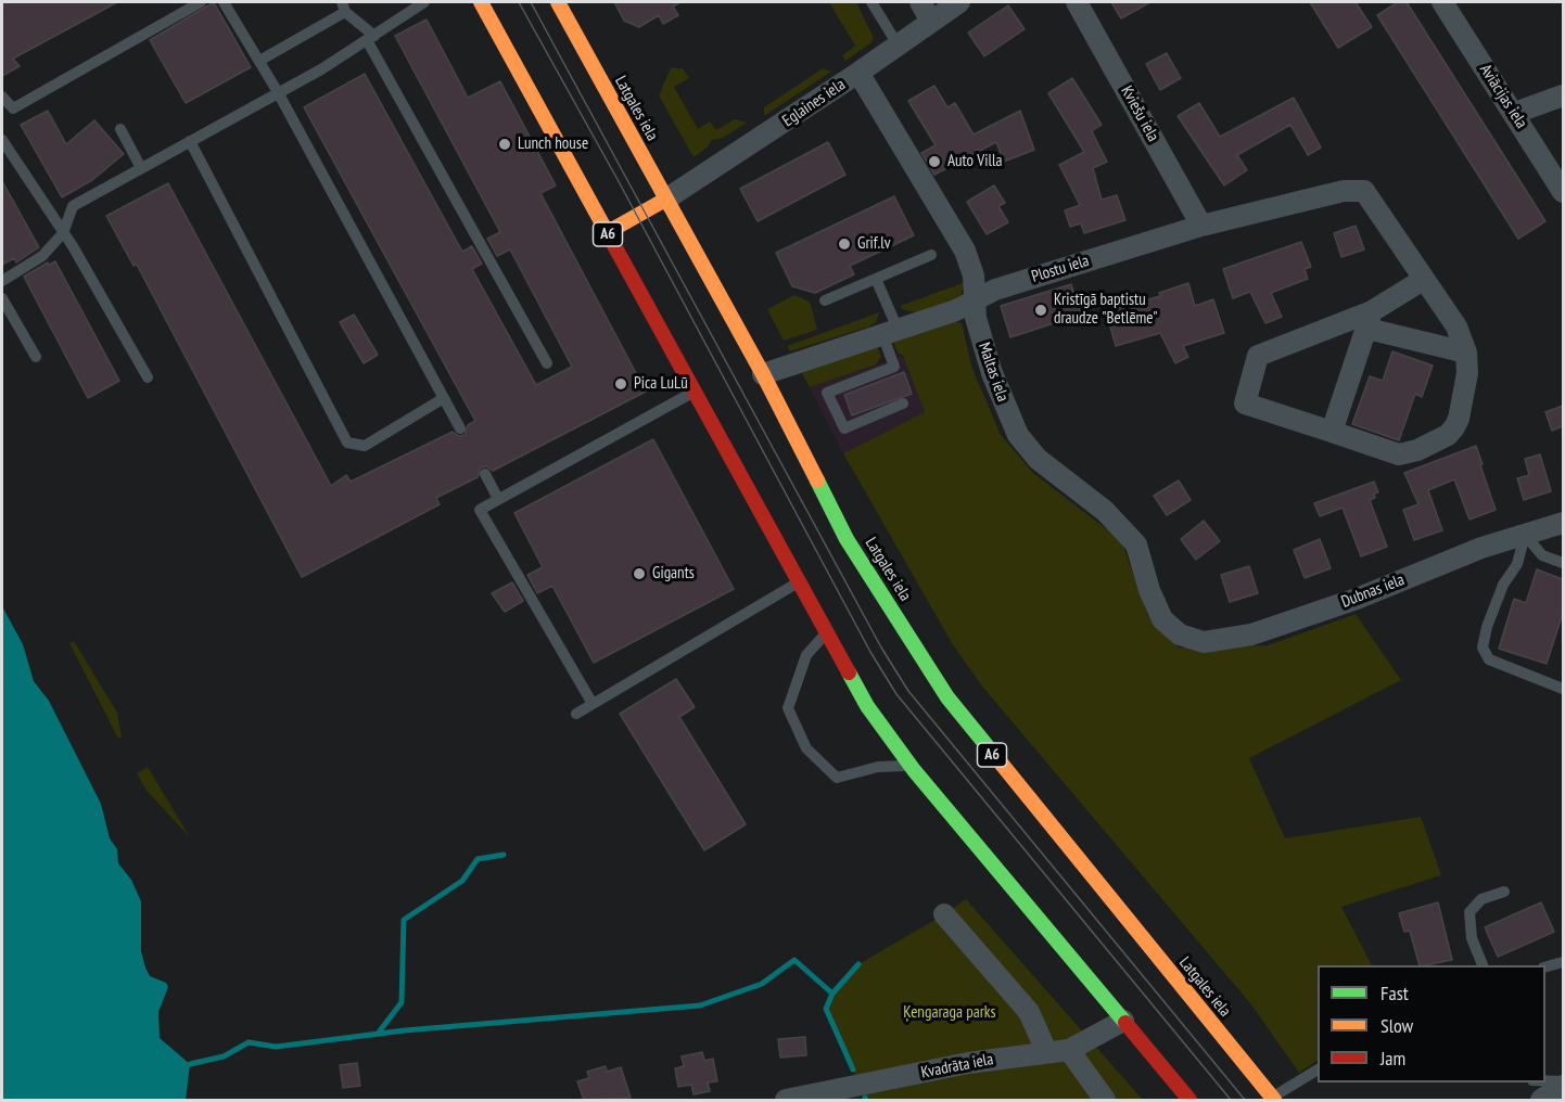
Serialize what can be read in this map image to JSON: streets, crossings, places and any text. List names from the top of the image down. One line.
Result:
{"streets":{"highway":["Latgales iela","A6"],"street":["Aviācijas iela","Eglaines iela","Kviešu iela","Plostu iela","Maltas iela","Dubnas iela","Kvadrāta iela"]},"crossings":[["Eglaines iela","Latgales iela"],["Eglaines iela","Maltas iela"],["Latgales iela","Plostu iela"],["Kviešu iela","Plostu iela"],["A6","Kvadrāta iela"],["Plostu iela","Maltas iela"],["Maltas iela","Dubnas iela"]],"parks":["Ķengaraga parks"],"places":["Lunch house","Auto Villa","Grif.lv","Kristīgā baptistu draudze \"Betlēme\"","Pica LuLū","Gigants"],"legend":["Fast","Slow","Jam"]}
